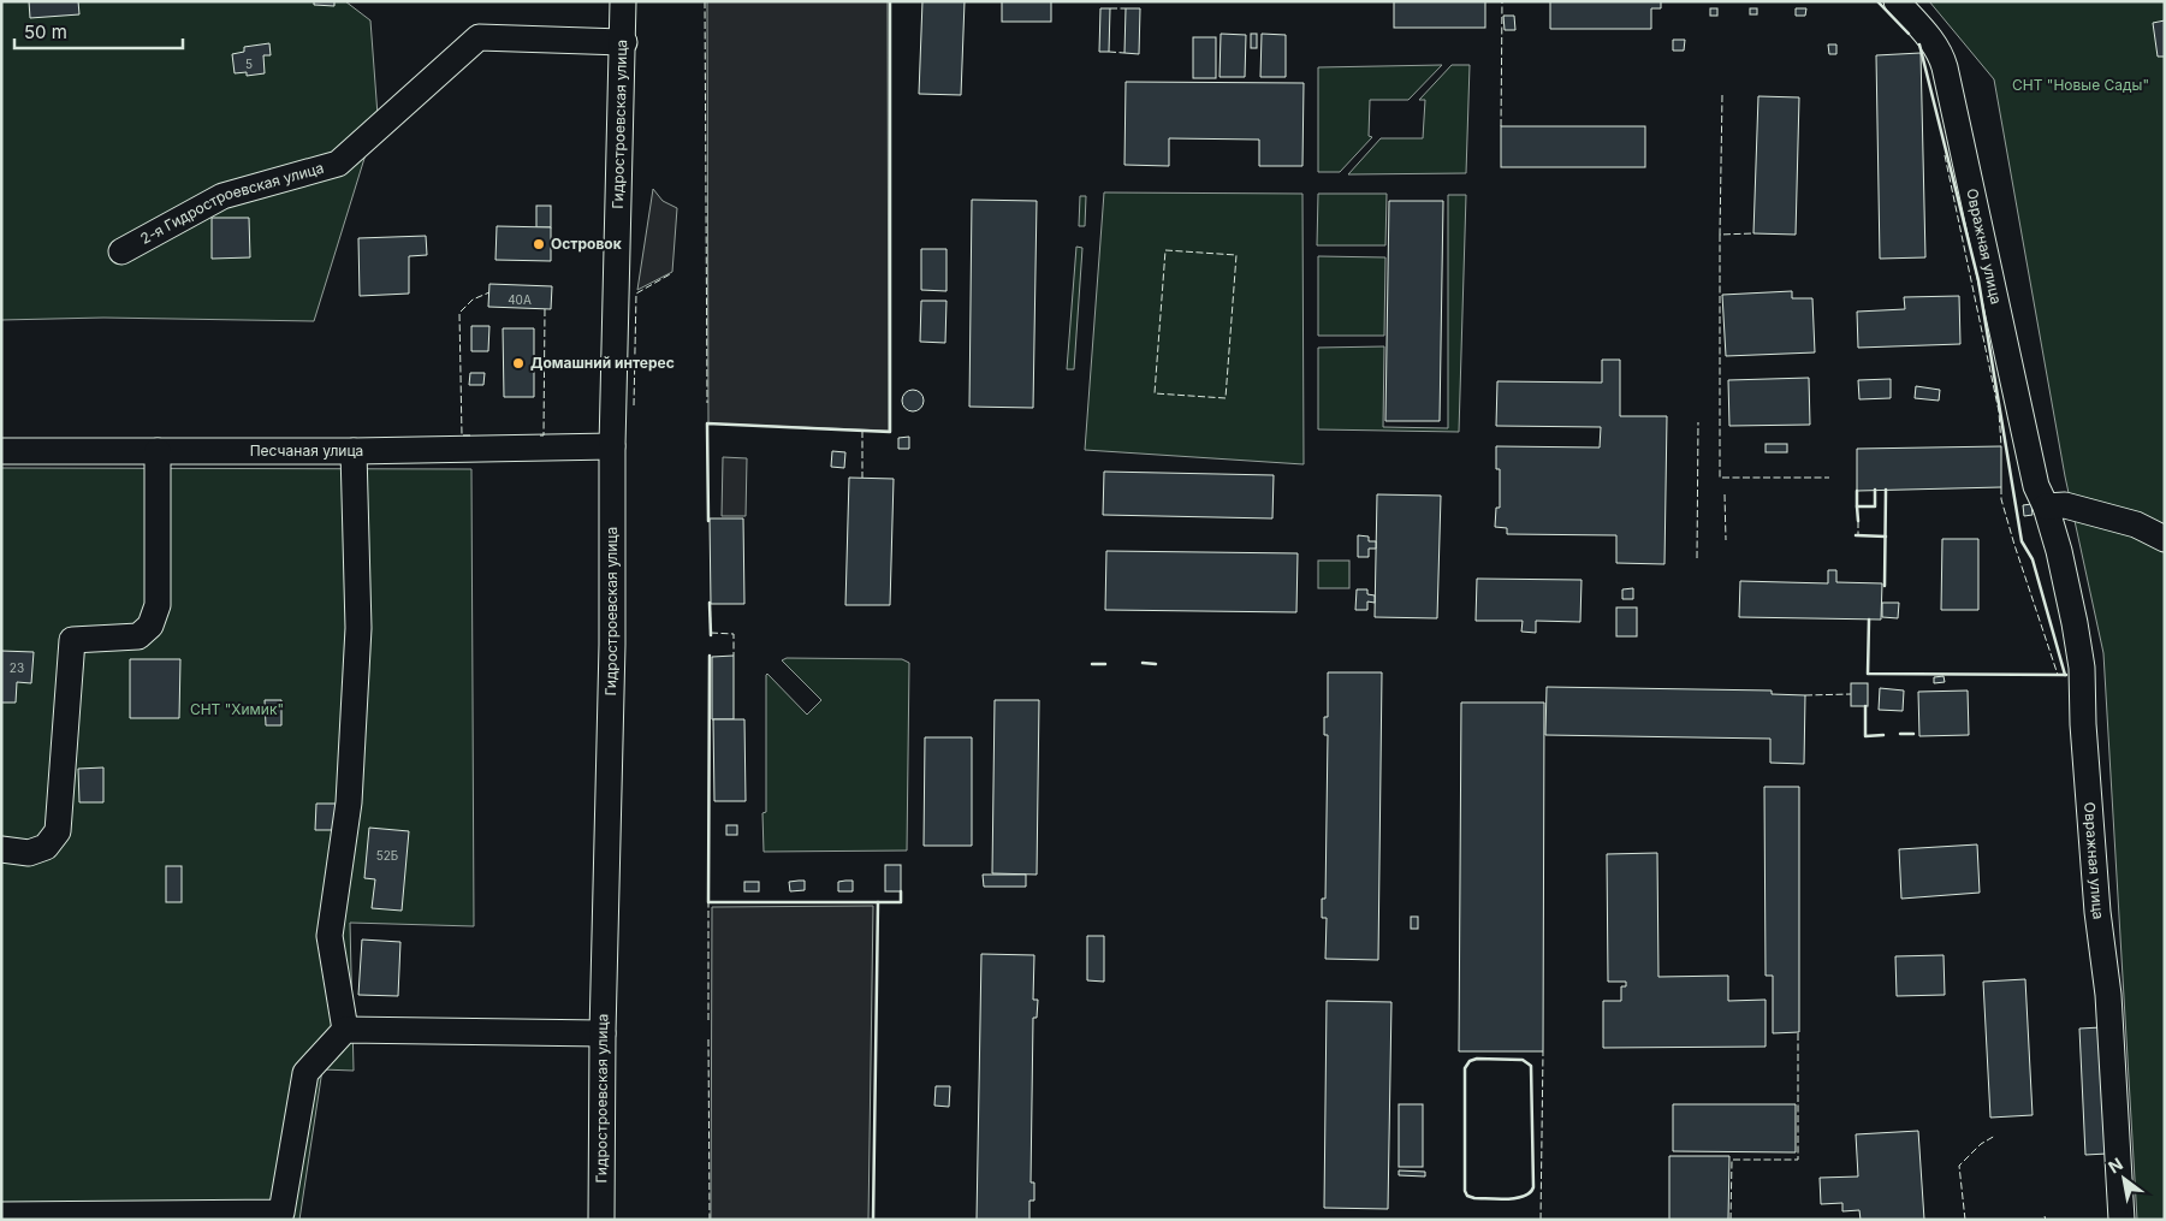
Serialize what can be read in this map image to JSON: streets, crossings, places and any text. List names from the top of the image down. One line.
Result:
{"streets":{"street":["Гидростроевская улица","2-я Гидростроевская улица","Овражная улица","Песчаная улица"]},"crossings":[["Гидростроевская улица","2-я Гидростроевская улица"],["Гидростроевская улица","Песчаная улица"]],"parks":["СНТ \"Новые Сады\"","СНТ \"Химик\""],"places":["Островок","Домашний интерес"],"house_numbers":["5","40А","23","52Б"],"scale_bar":"50 m","north":"top left"}
